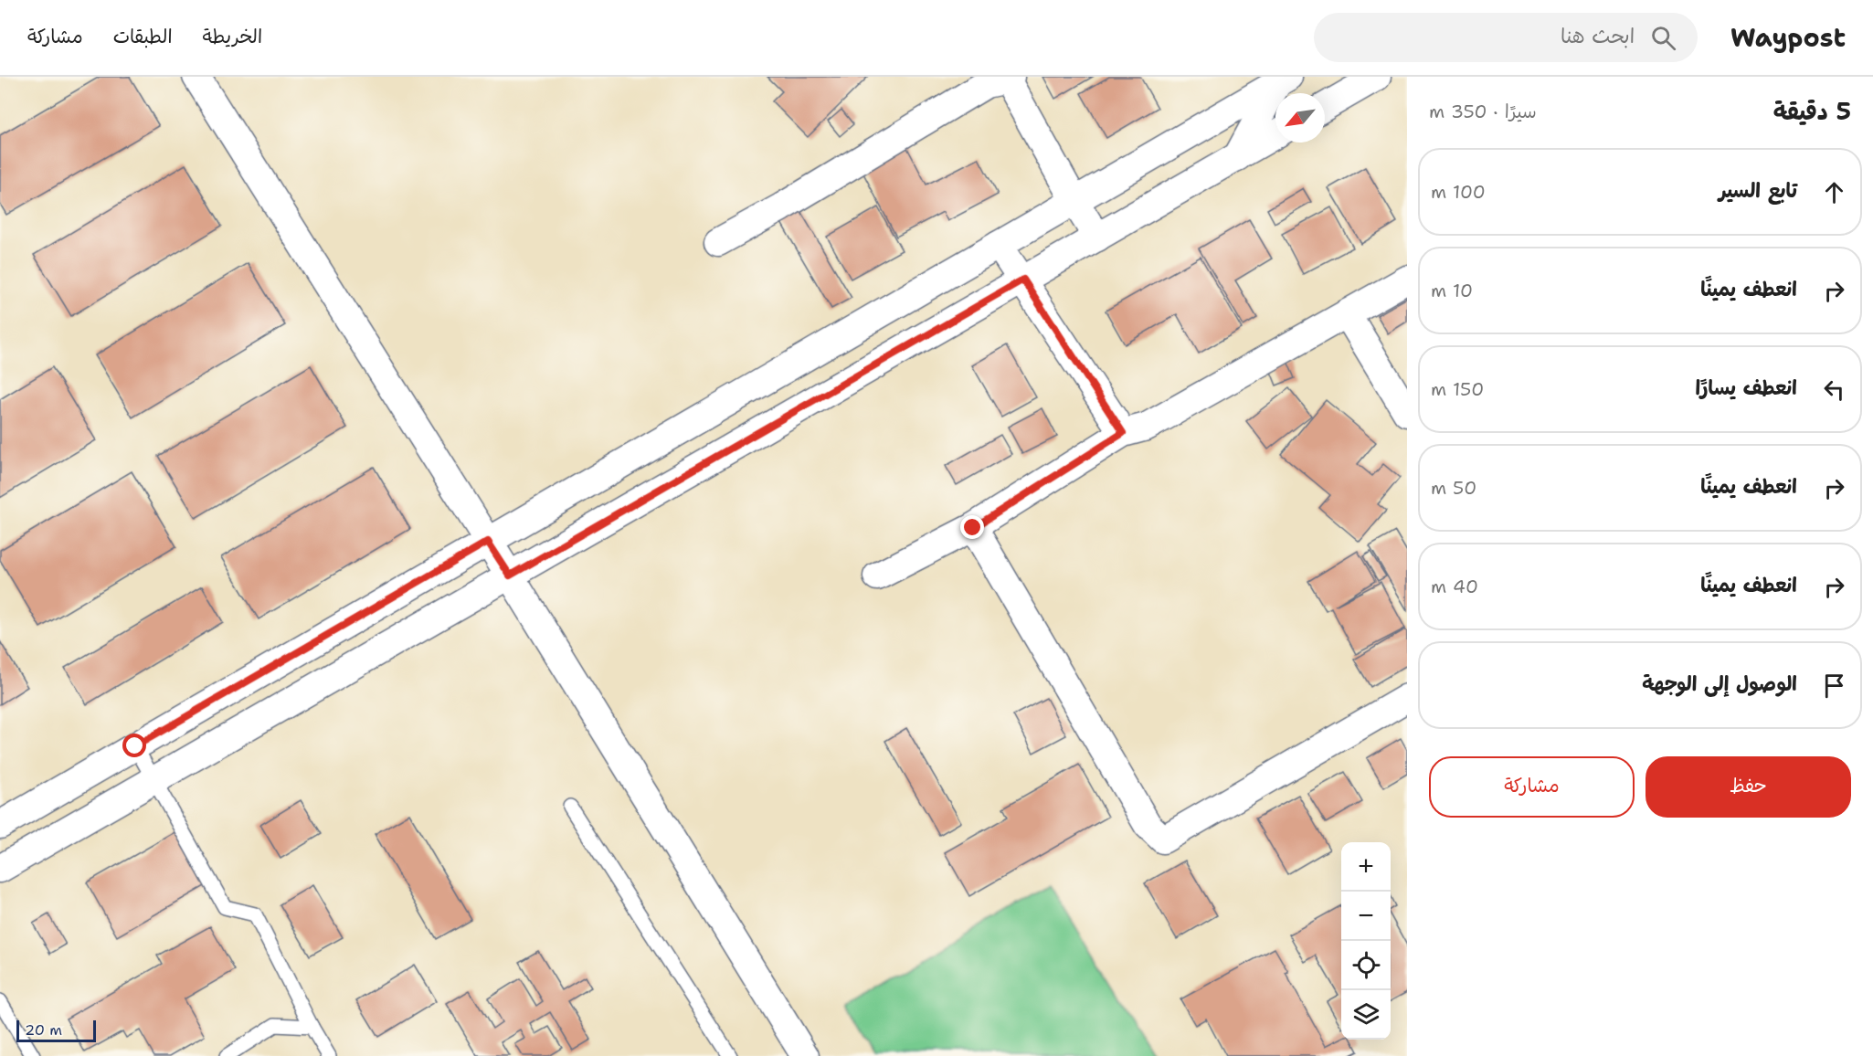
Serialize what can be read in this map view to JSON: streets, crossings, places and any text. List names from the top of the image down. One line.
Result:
{"scale_bar":"20 m","north":"bottom left","page":{"header":"Waypost","search":"ابحث هنا","nav":["الخريطة","الطبقات","مشاركة"],"heading":["5 دقيقة","سيرًا · 350 m"],"list":[["تابع السير","100 m"],["انعطف يمينًا","10 m"],["انعطف يسارًا","150 m"],["انعطف يمينًا","50 m"],["انعطف يمينًا","40 m"],"الوصول إلى الوجهة"],"buttons":["حفظ","مشاركة"],"map_buttons":["+","−"],"scale":"20 m"}}
